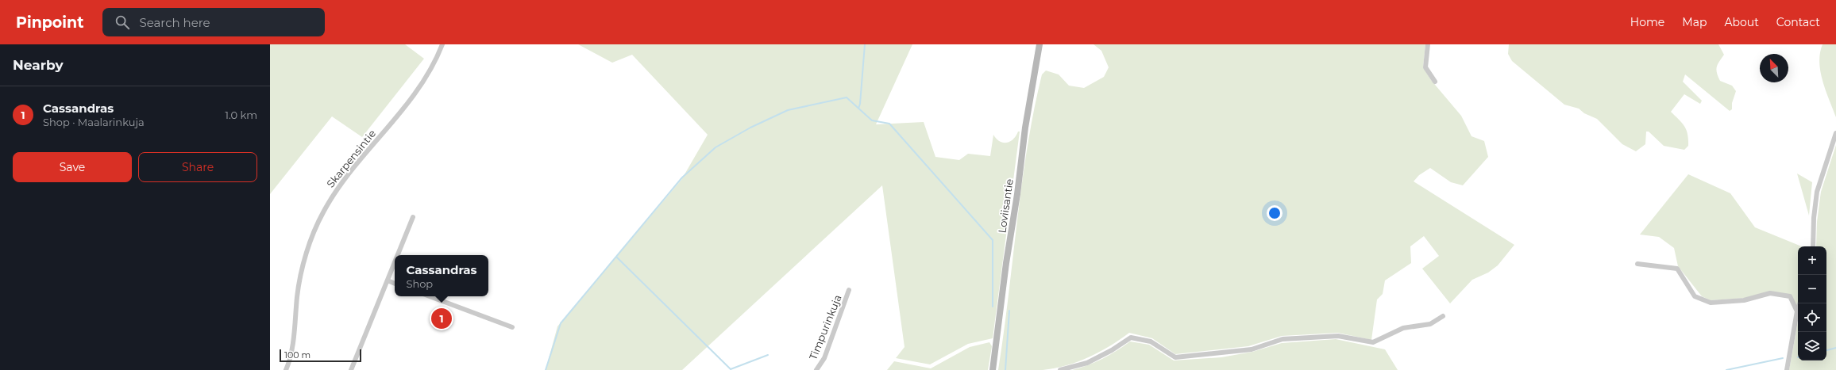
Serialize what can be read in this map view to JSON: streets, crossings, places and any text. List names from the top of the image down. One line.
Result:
{"streets":{"main road":["Loviisantie"],"street":["Skarpensintie","Timpurinkuja"]},"scale_bar":"100 m","north":"top left","page":{"header":"Pinpoint","search":"Search here","nav":["Home","Map","About","Contact"],"heading":"Nearby","list":[{"mark":"1","name":"Cassandras","note":"Shop · Maalarinkuja","value":"1.0 km"}],"buttons":["Save","Share"],"map_buttons":["+","−"],"popup":["Cassandras","Shop"],"pins":"1","scale":"100 m"}}
